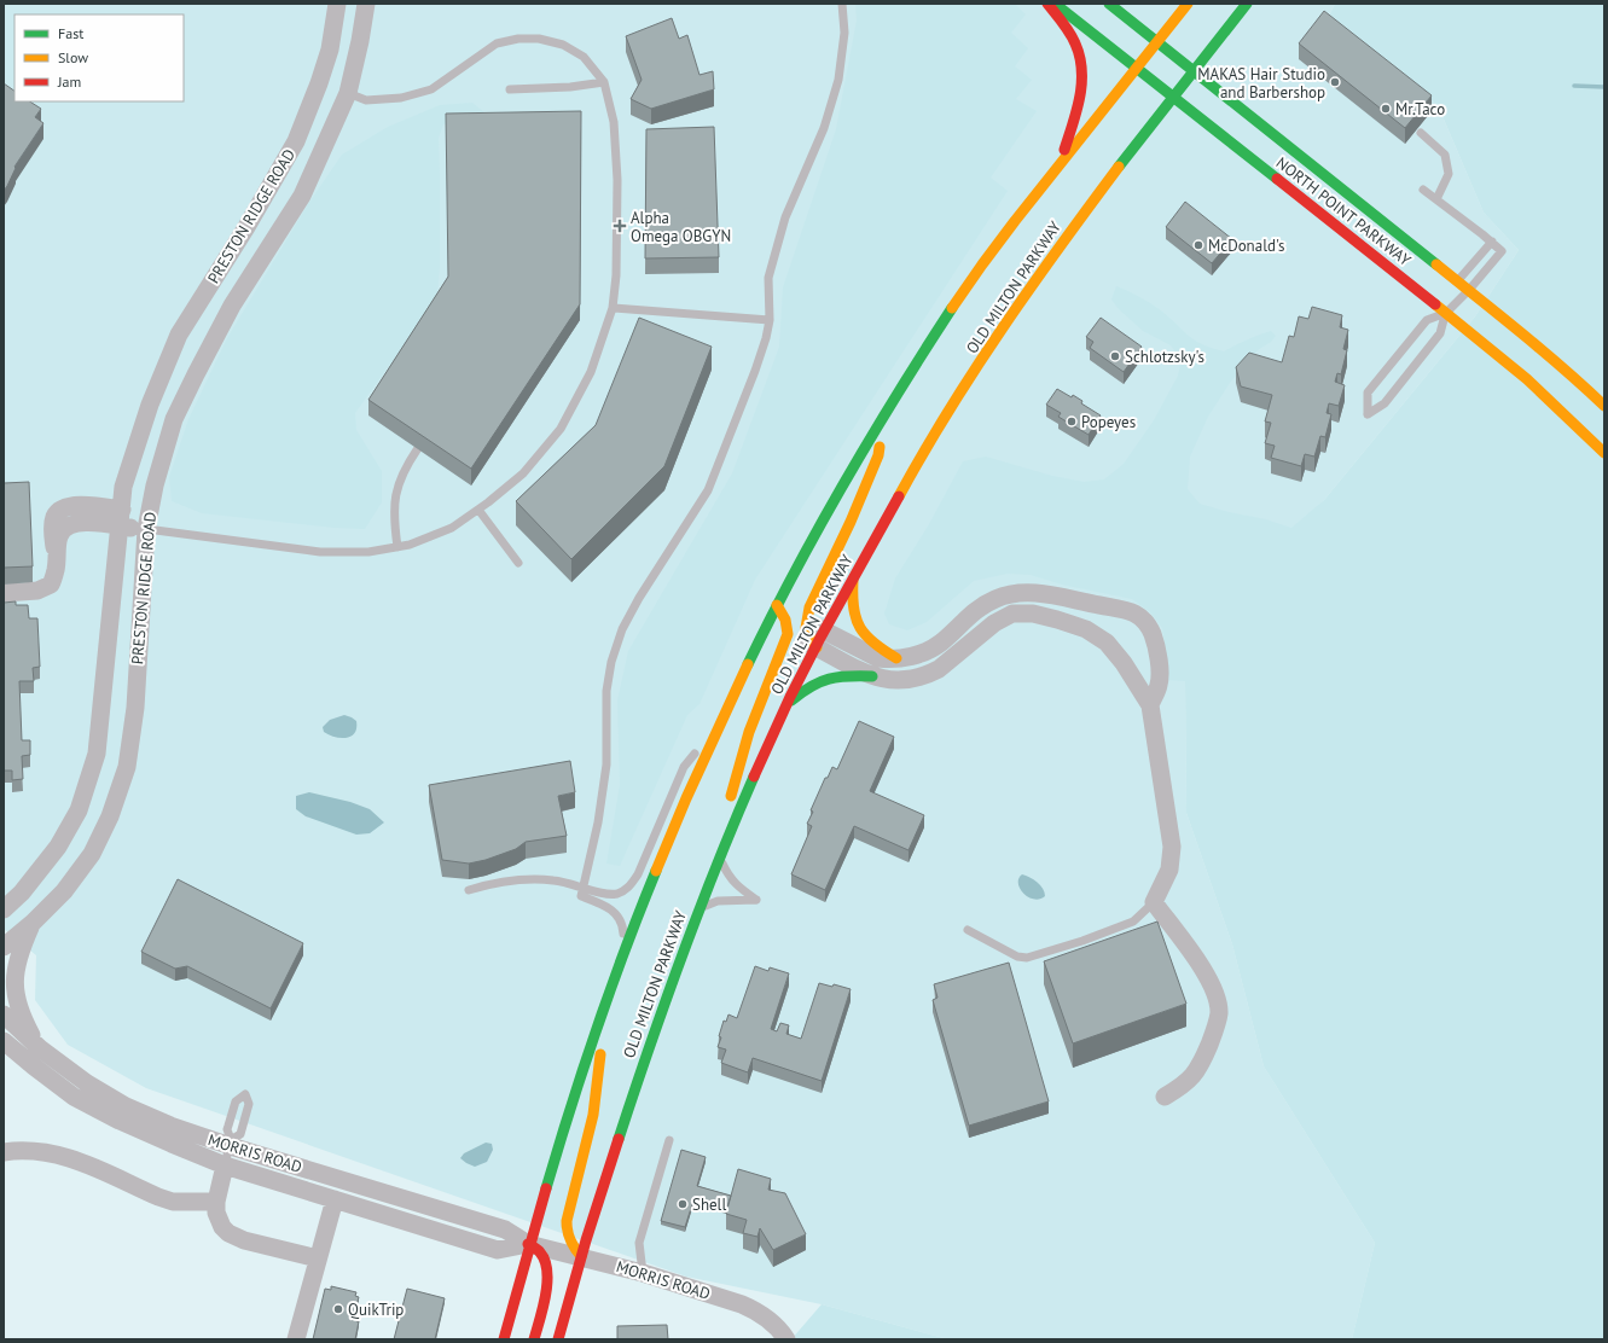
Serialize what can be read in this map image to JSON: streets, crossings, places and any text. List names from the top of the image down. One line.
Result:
{"streets":{"main road":["NORTH POINT PARKWAY","OLD MILTON PARKWAY"],"street":["PRESTON RIDGE ROAD","MORRIS ROAD"]},"crossings":[["NORTH POINT PARKWAY","OLD MILTON PARKWAY"],["OLD MILTON PARKWAY","MORRIS ROAD"]],"places":{"other":["MAKAS Hair Studio and Barbershop","Mr.Taco","McDonald's","Schlotzsky's","Popeyes","Shell","QuikTrip"],"health":["Alpha Omega OBGYN"]},"legend":["Fast","Slow","Jam"]}
